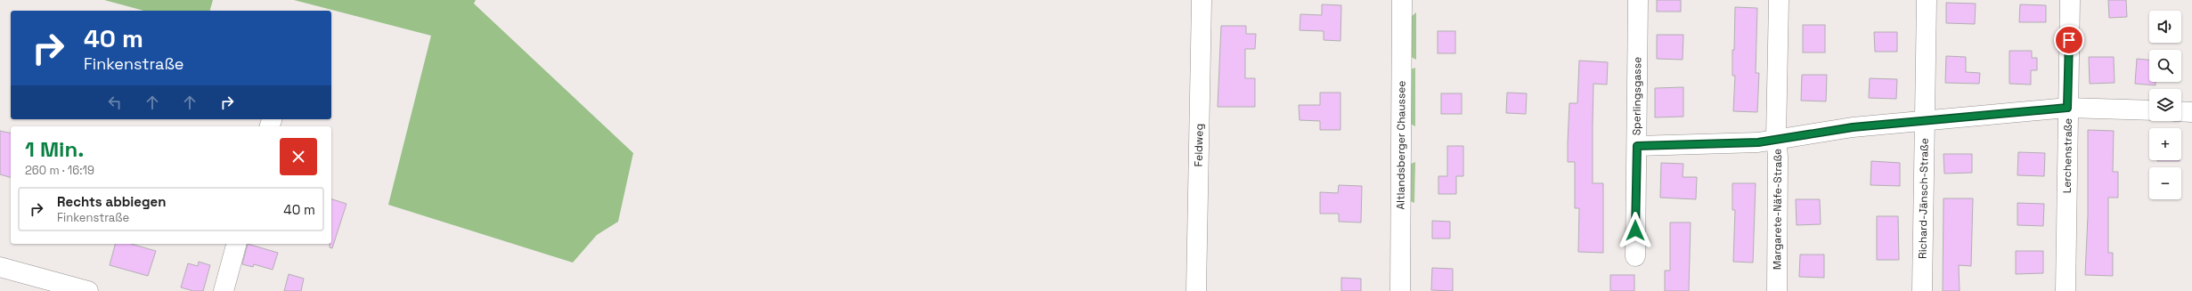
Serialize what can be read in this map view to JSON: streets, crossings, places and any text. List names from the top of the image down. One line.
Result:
{"streets":{"street":["Sperlingsgasse","Altlandsberger Chaussee","Feldweg","Lerchenstraße","Richard-Jänsch-Straße","Margarete-Näfe-Straße"]},"page":{"map_buttons":["+","−"],"turn":["40 m","Finkenstraße"],"heading":["1 Min.","260 m · 16:19"],"list":[{"name":"Rechts abbiegen","note":"Finkenstraße","value":"40 m"}]}}
